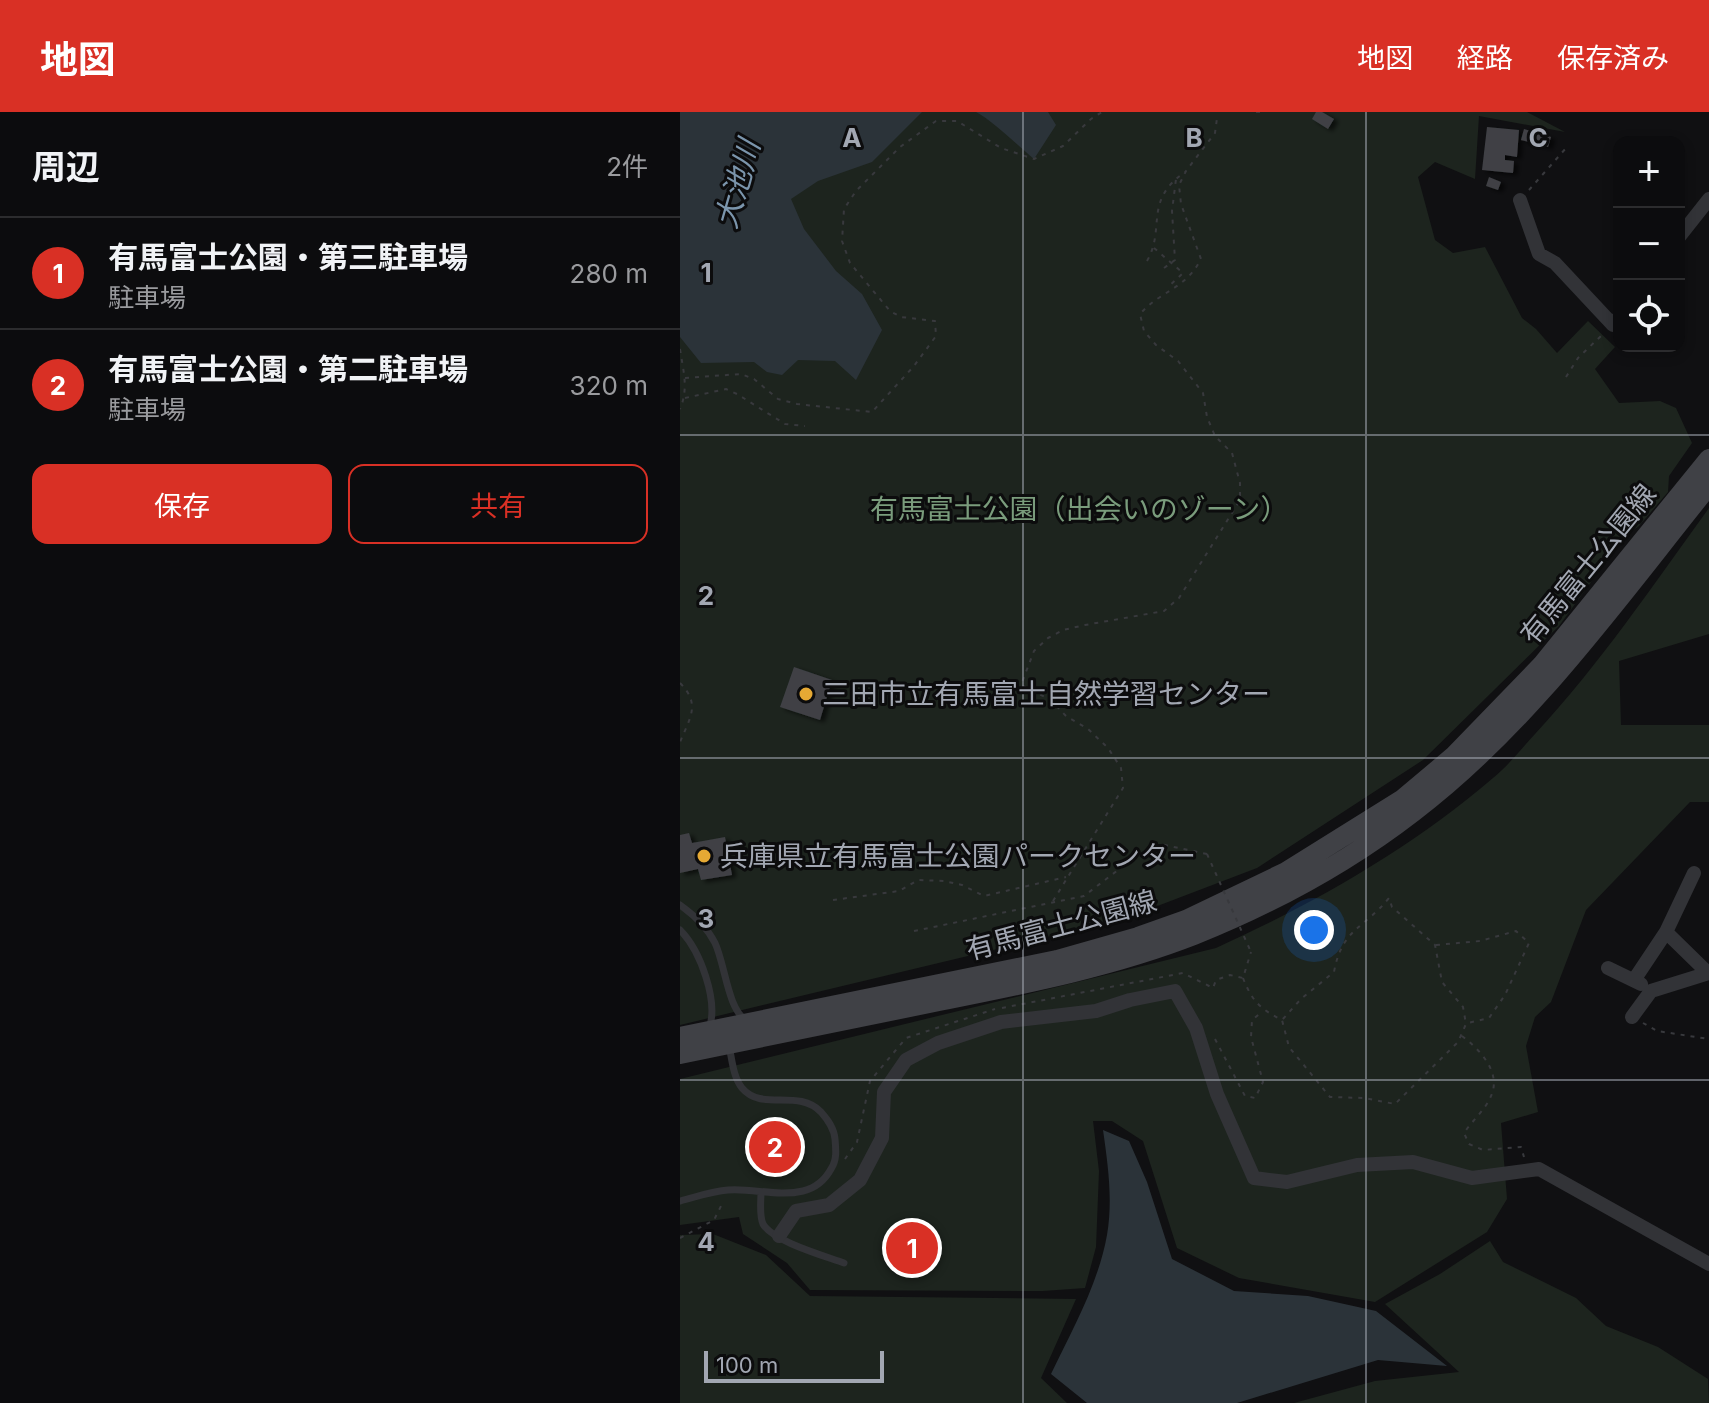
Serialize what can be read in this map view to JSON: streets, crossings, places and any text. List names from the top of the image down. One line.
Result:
{"streets":{"main road":["有馬富士公園線"]},"water":["大池川"],"parks":["有馬富士公園（出会いのゾーン）"],"places":["三田市立有馬富士自然学習センター","兵庫県立有馬富士公園パークセンター"],"scale_bar":"100 m","page":{"header":"地図","nav":["地図","経路","保存済み"],"heading":["周辺","2件"],"map_buttons":["+","−"],"list":[{"mark":"1","name":"有馬富士公園・第三駐車場","note":"駐車場","value":"280 m"},{"mark":"2","name":"有馬富士公園・第二駐車場","note":"駐車場","value":"320 m"}],"buttons":["保存","共有"],"pins":["2","1"],"scale":"100 m"},"grid":{"columns":["A","B","C"],"rows":["1","2","3","4"]}}
